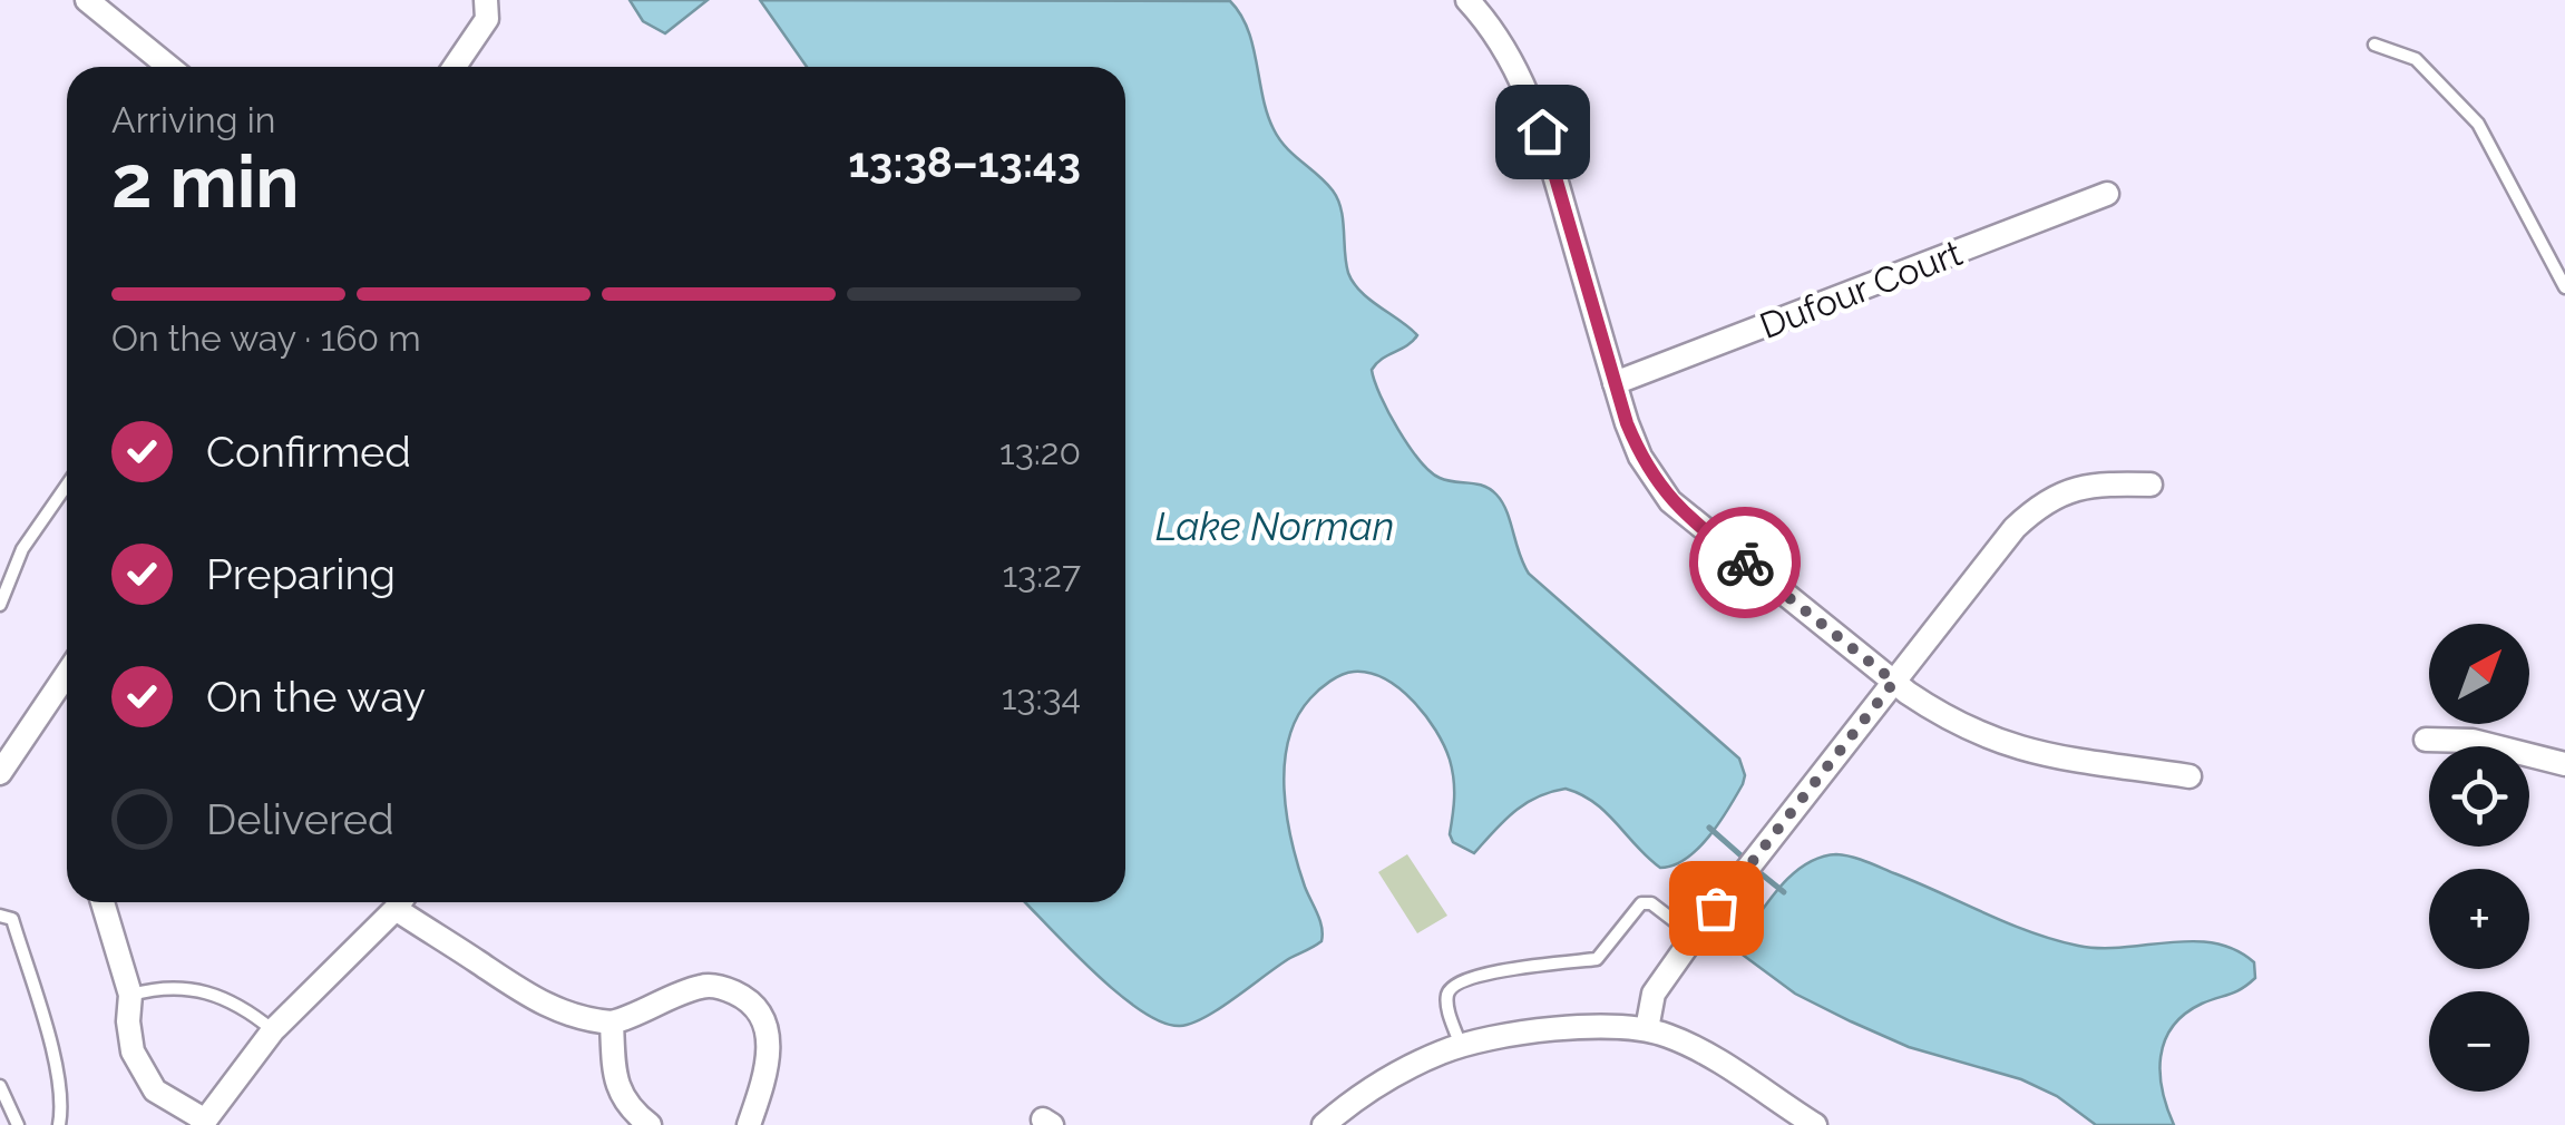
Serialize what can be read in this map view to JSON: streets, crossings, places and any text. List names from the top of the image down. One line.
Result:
{"streets":{"street":["Dufour Court"]},"water":["Lake Norman"],"north":"top right","page":{"heading":["2 min","Arriving in","13:38–13:43"],"bar":"On the way · 160 m","list":[["Confirmed","13:20"],["Preparing","13:27"],["On the way","13:34"],"Delivered"],"map_buttons":["+","−"]}}
